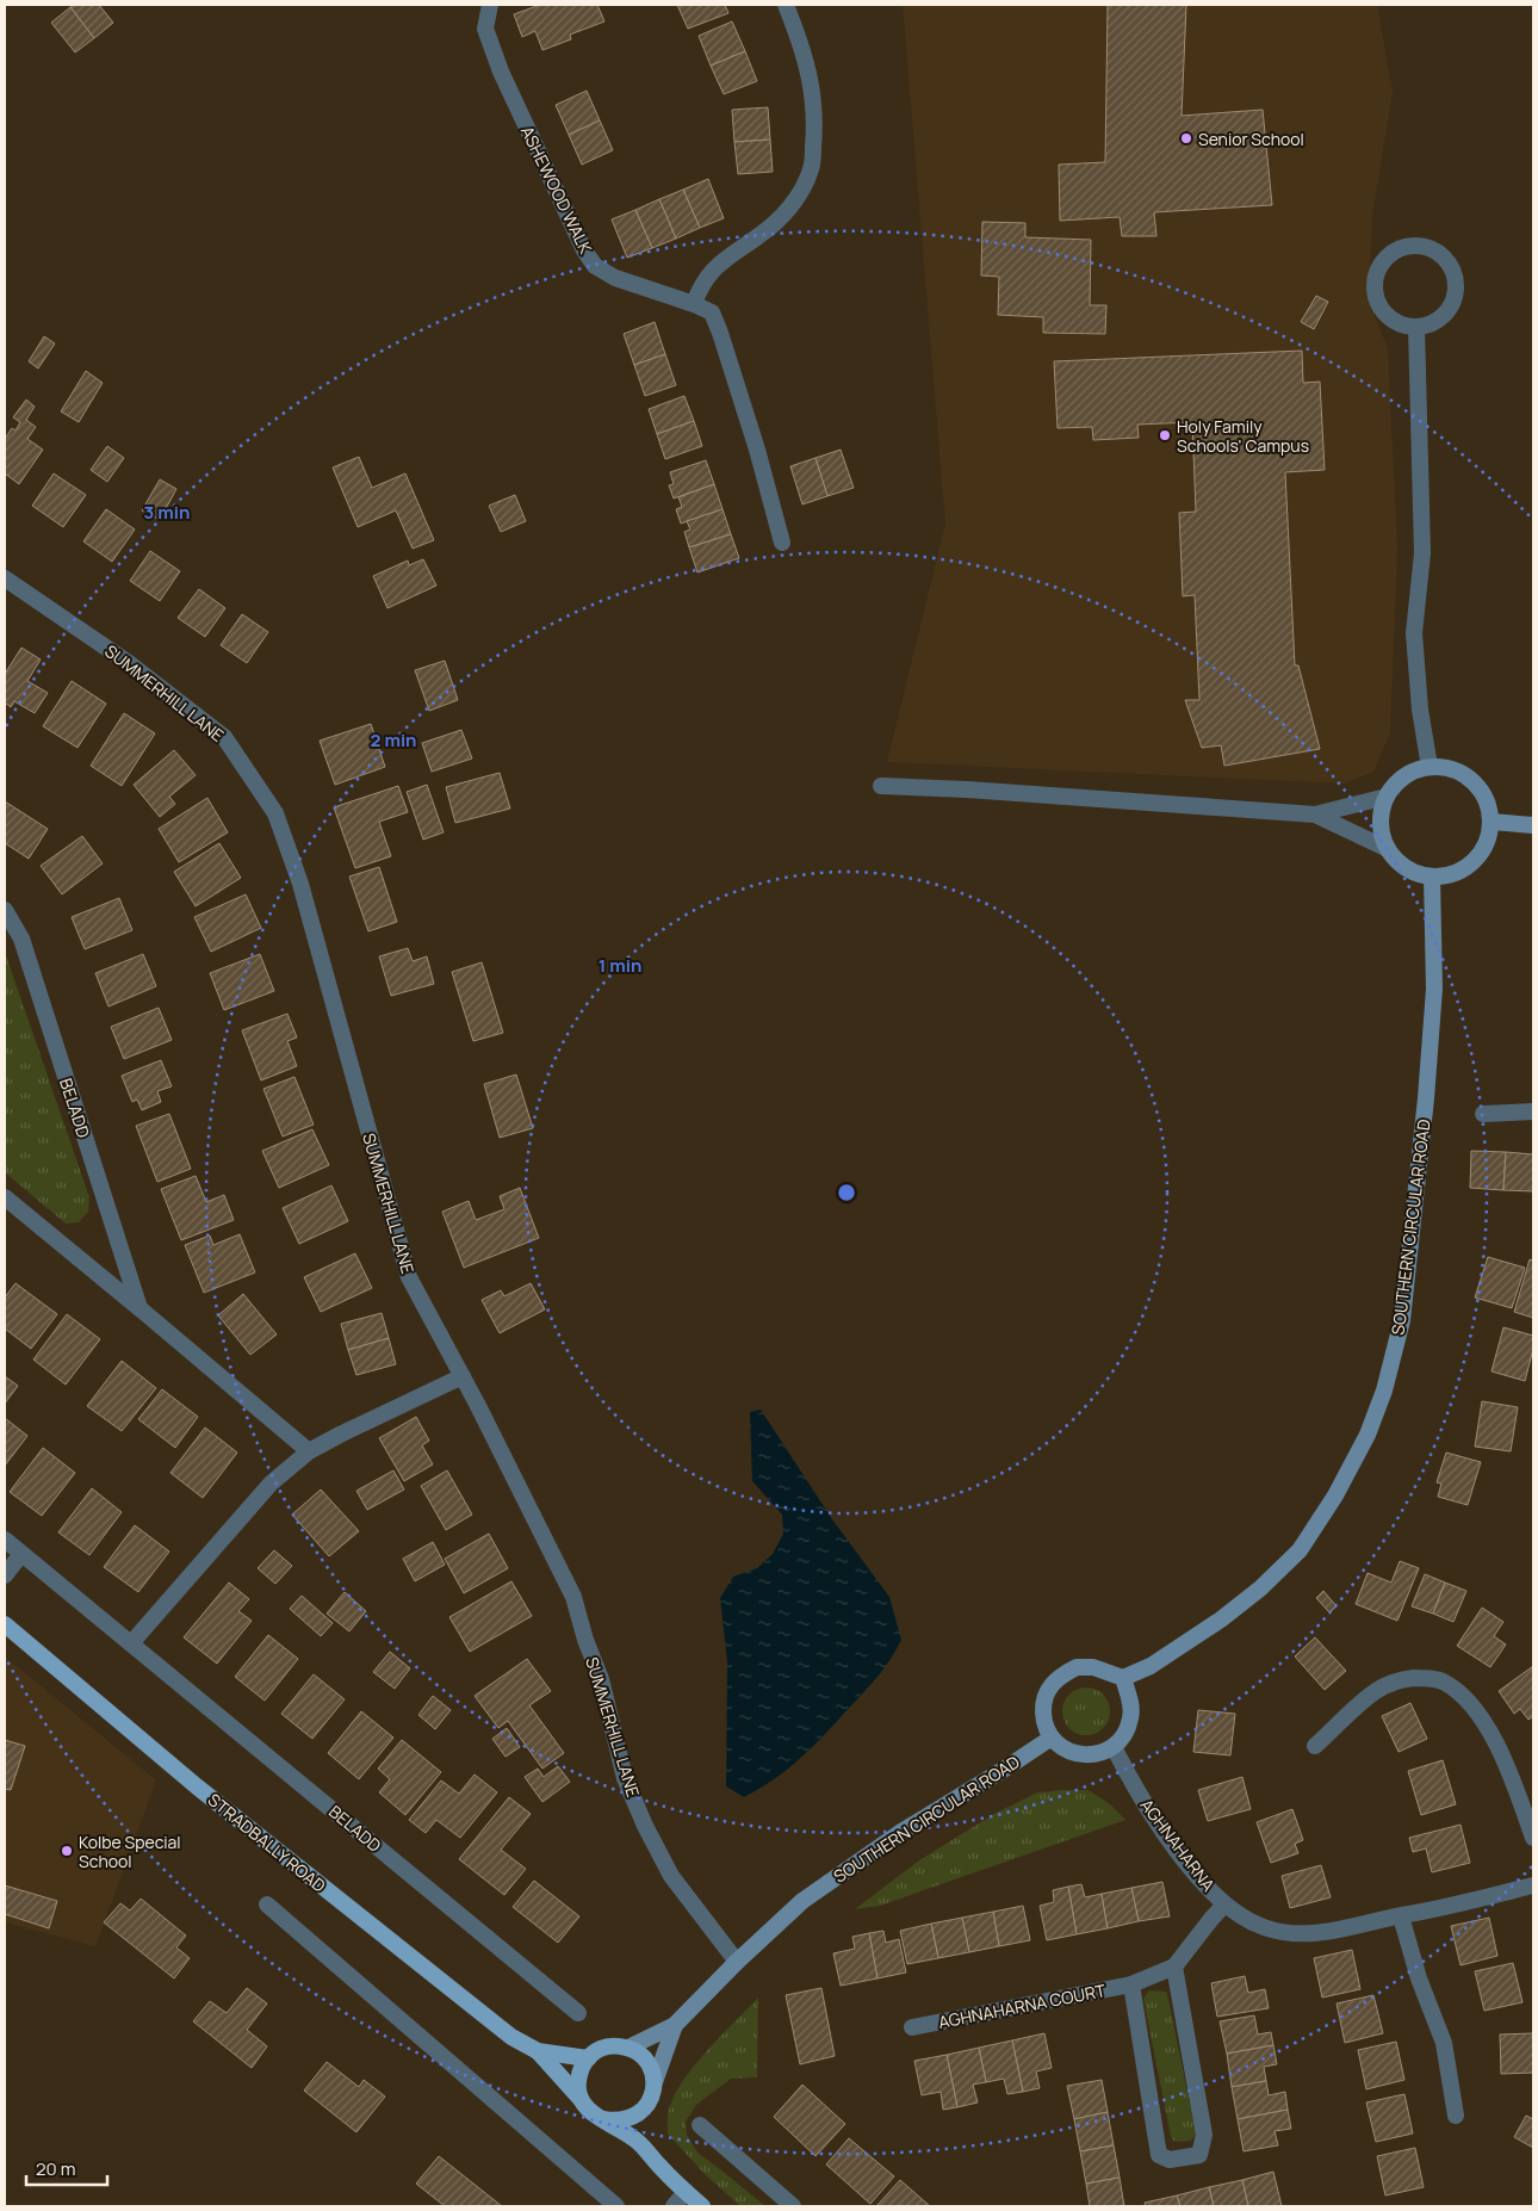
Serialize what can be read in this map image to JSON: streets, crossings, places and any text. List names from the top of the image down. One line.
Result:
{"streets":{"main road":["SOUTHERN CIRCULAR ROAD","STRADBALLY ROAD"],"street":["ASHEWOOD WALK","SUMMERHILL LANE","BELADD","AGHNAHARNA","AGHNAHARNA COURT"]},"crossings":[["SUMMERHILL LANE","SOUTHERN CIRCULAR ROAD"],["SOUTHERN CIRCULAR ROAD","STRADBALLY ROAD"],["SOUTHERN CIRCULAR ROAD","AGHNAHARNA"],["AGHNAHARNA","AGHNAHARNA COURT"]],"places":["Senior School","Holy Family Schools' Campus","Kolbe Special School"],"scale_bar":"20 m","rings":["3 min","2 min","1 min"]}
